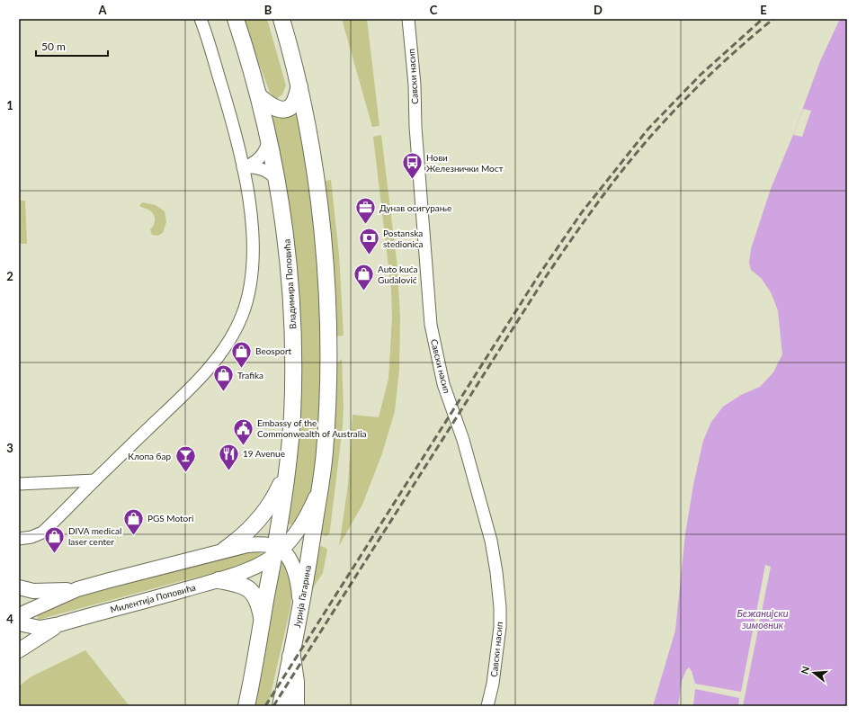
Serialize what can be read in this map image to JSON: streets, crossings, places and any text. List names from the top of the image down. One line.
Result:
{"streets":{"main road":["Владимира Поповића","Јурија Гагарина"],"street":["Савски насип","Милентија Поповића"]},"crossings":[["Владимира Поповића","Милентија Поповића"],["Јурија Гагарина","Милентија Поповића"]],"water":["Бежанијски зимовник"],"places":{"bus stop":["Нови Железнички Мост"],"office":["Дунав осигурање"],"bank":["Postanska stedionica"],"shop":["Auto kuća Gudalović","Beosport","Trafika","PGS Motori","DIVA medical laser center"],"public building":["Embassy of the Commonwealth of Australia"],"restaurant":["19 Avenue"],"bar":["Клопа бар"]},"scale_bar":"50 m","north":"left","grid":{"columns":["A","B","C","D","E"],"rows":["1","2","3","4"]}}
